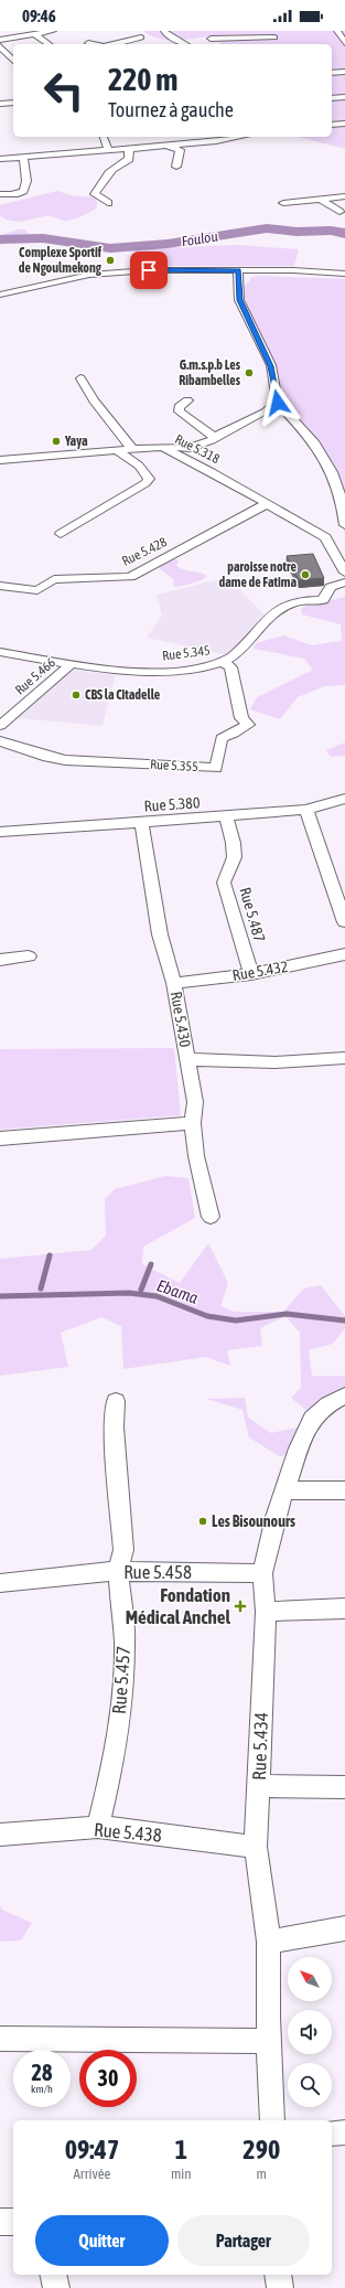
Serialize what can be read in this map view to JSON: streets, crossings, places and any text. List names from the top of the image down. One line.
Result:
{"streets":{"street":["Rue 5.318","Rue 5.428","Rue 5.345","Rue 5.466","Rue 5.355","Rue 5.380","Rue 5.487","Rue 5.432","Rue 5.430","Rue 5.458","Rue 5.457","Rue 5.434","Rue 5.438"]},"crossings":[["Rue 5.318","Rue 5.428"],["Rue 5.345","Rue 5.466"],["Rue 5.345","Rue 5.355"],["Rue 5.380","Rue 5.487"],["Rue 5.380","Rue 5.430"],["Rue 5.487","Rue 5.432"],["Rue 5.432","Rue 5.430"],["Rue 5.458","Rue 5.457"],["Rue 5.458","Rue 5.434"],["Rue 5.457","Rue 5.438"],["Rue 5.434","Rue 5.438"]],"water":["Foulou","Ebama"],"places":{"other":["Complexe Sportif de Ngoulmekong","G.m.s.p.b Les Ribambelles","Yaya","paroisse notre dame de Fatima","CBS la Citadelle","Les Bisounours"],"health":["Fondation Médical Anchel"]},"north":"top left","page":{"status":"09:46","turn":["220 m","Tournez à gauche"],"speed":"28 km/h","limit":"30","eta":["09:47","Arrivée","1","min","290","m"],"buttons":["Quitter","Partager"]}}
